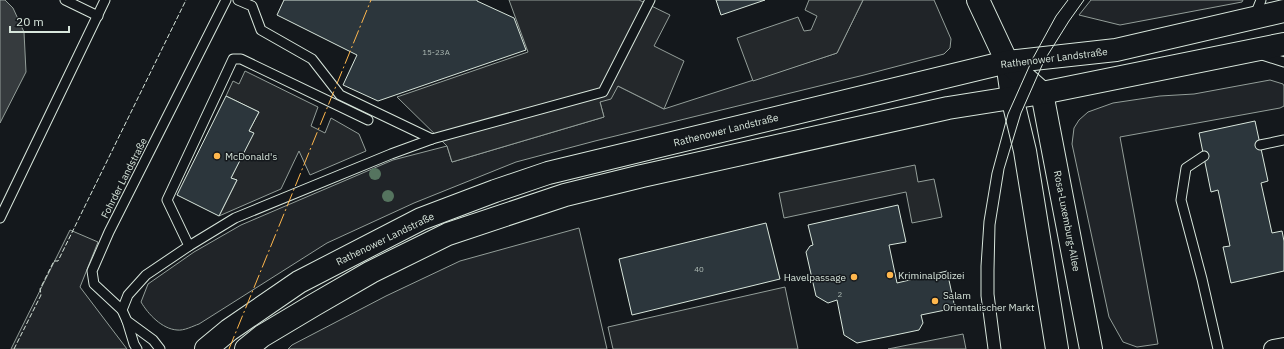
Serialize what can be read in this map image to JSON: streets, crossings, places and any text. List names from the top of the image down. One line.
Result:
{"streets":{"main road":["Rathenower Landstraße","Rosa-Luxemburg-Allee"],"lane":["Fohrder Landstraße"]},"places":["McDonald's","Kriminalpolizei","Havelpassage","Salam Orientalischer Markt"],"house_numbers":["15-23A","40","2"],"scale_bar":"20 m"}
